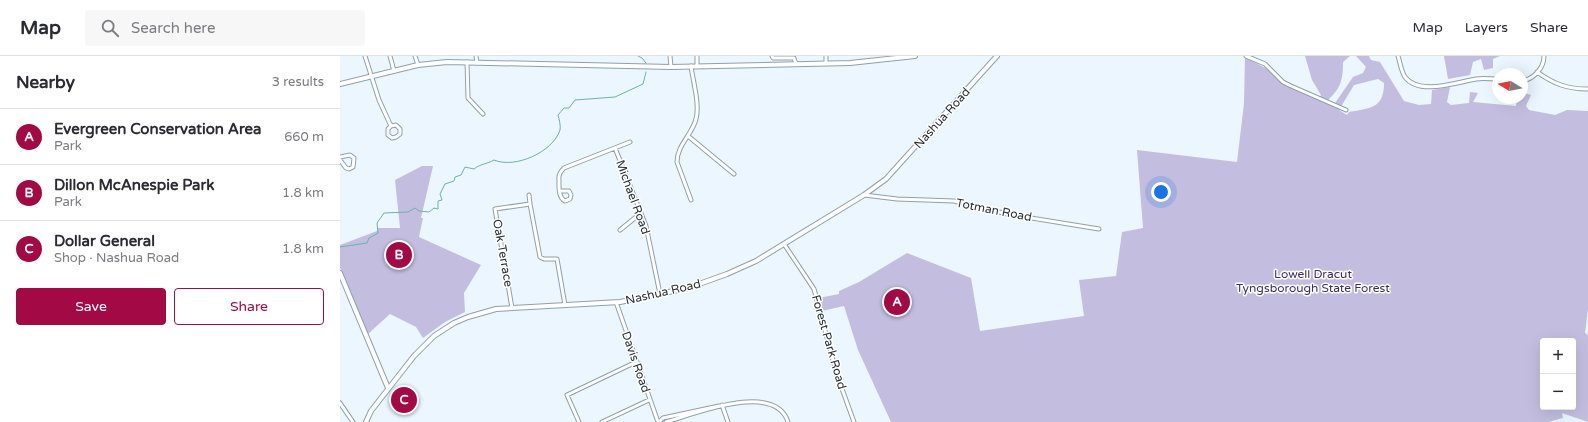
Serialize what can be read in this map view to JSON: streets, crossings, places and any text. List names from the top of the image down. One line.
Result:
{"streets":{"main road":["Nashua Road"],"street":["Michael Road","Totman Road","Oak Terrace","Forest Park Road","Davis Road"]},"crossings":[["Nashua Road","Michael Road"],["Nashua Road","Totman Road"],["Nashua Road","Oak Terrace"],["Nashua Road","Forest Park Road"],["Nashua Road","Davis Road"]],"parks":["Lowell Dracut Tyngsborough State Forest"],"north":"left","page":{"header":"Map","search":"Search here","nav":["Map","Layers","Share"],"heading":["Nearby","3 results"],"list":[{"mark":"A","name":"Evergreen Conservation Area","note":"Park","value":"660 m"},{"mark":"B","name":"Dillon McAnespie Park","note":"Park","value":"1.8 km"},{"mark":"C","name":"Dollar General","note":"Shop · Nashua Road","value":"1.8 km"}],"pins":["B","A","C"],"buttons":["Save","Share"],"map_buttons":["+","−"]}}
